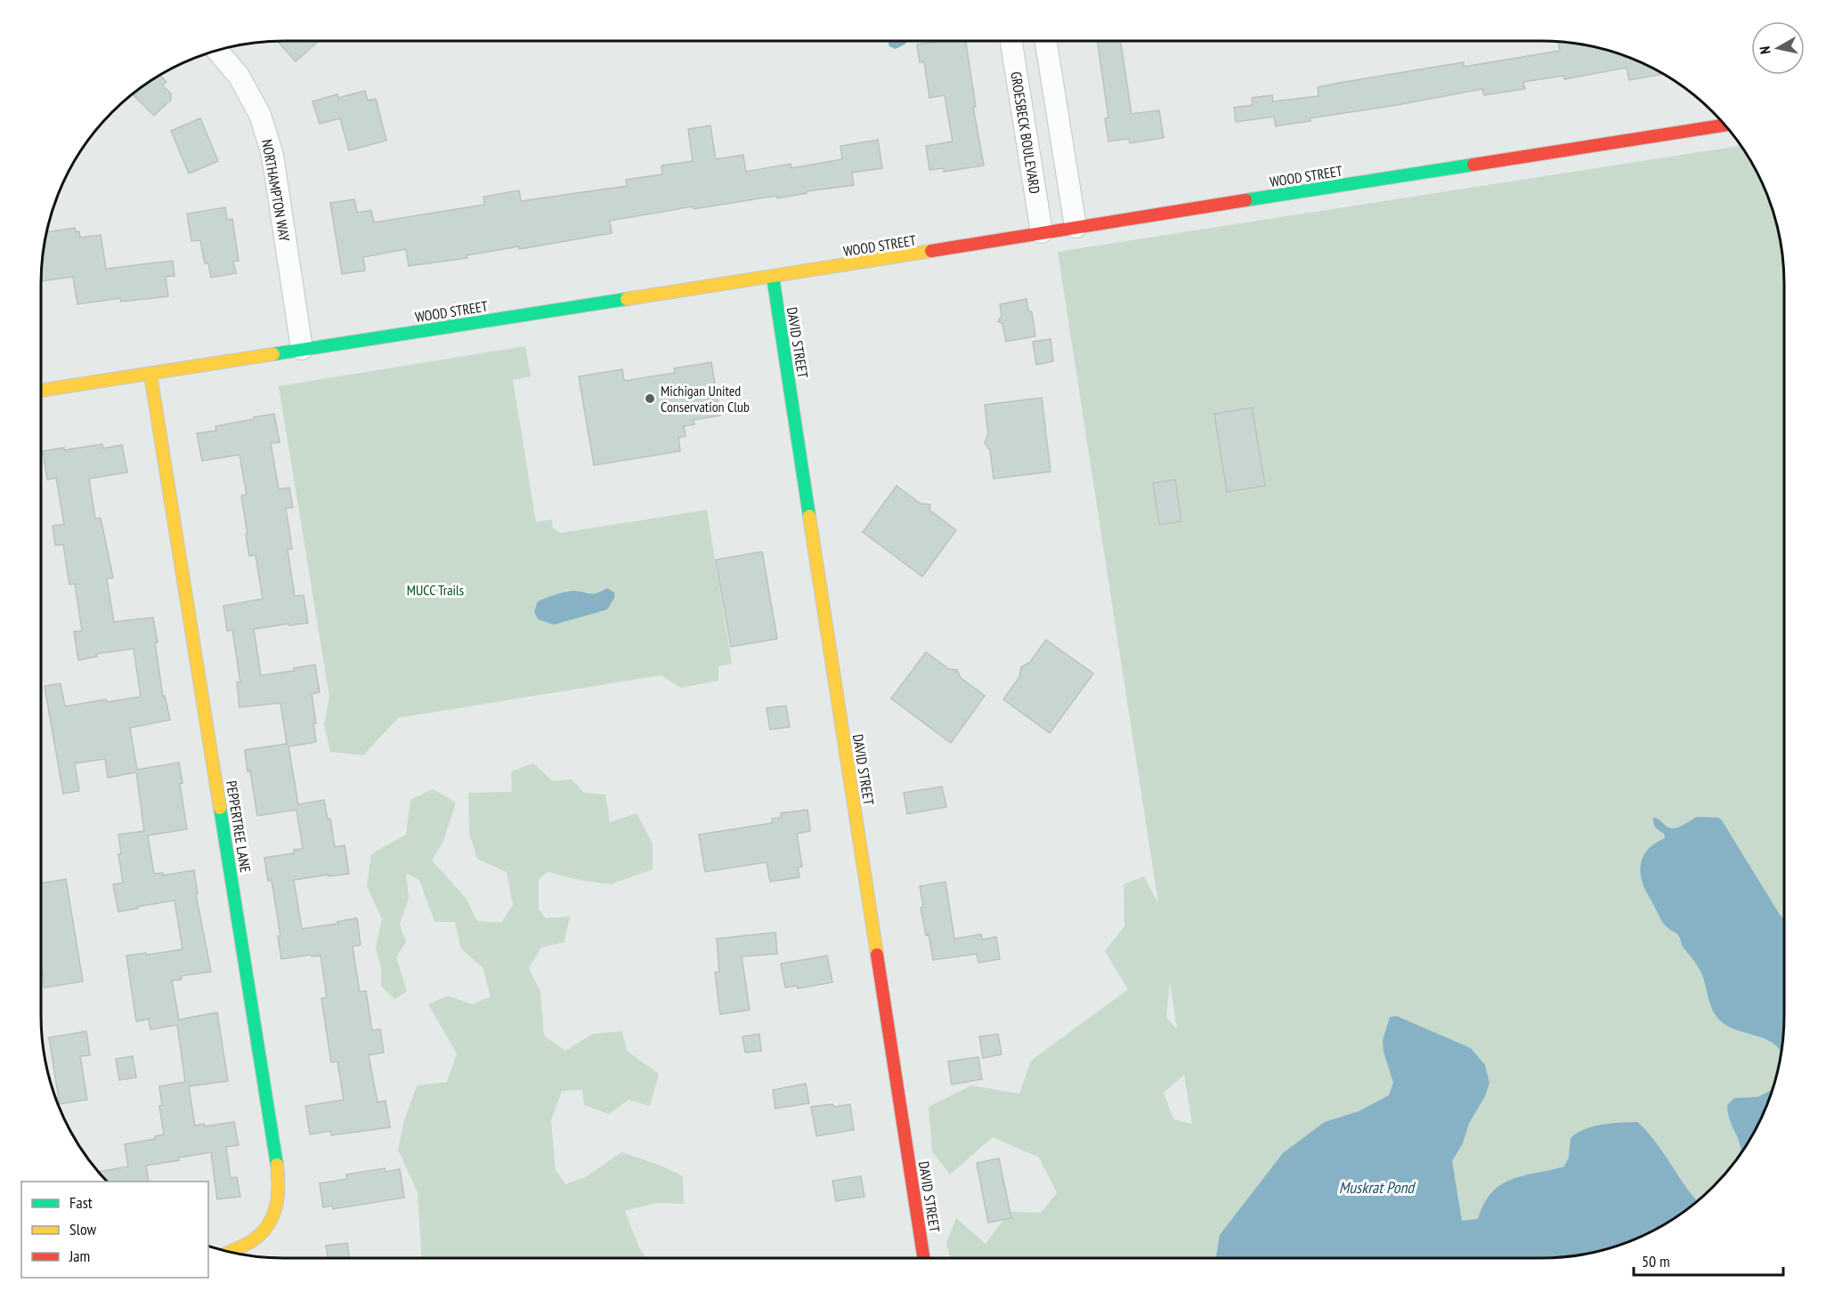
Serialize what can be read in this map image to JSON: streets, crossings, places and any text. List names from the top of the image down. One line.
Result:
{"streets":{"street":["GROESBECK BOULEVARD","WOOD STREET","NORTHAMPTON WAY","DAVID STREET","PEPPERTREE LANE"]},"crossings":[["GROESBECK BOULEVARD","WOOD STREET"],["WOOD STREET","NORTHAMPTON WAY"],["WOOD STREET","DAVID STREET"],["WOOD STREET","PEPPERTREE LANE"]],"water":["Muskrat Pond"],"parks":["MUCC Trails"],"places":["Michigan United Conservation Club"],"legend":["Fast","Slow","Jam"],"scale_bar":"50 m","north":"left"}
